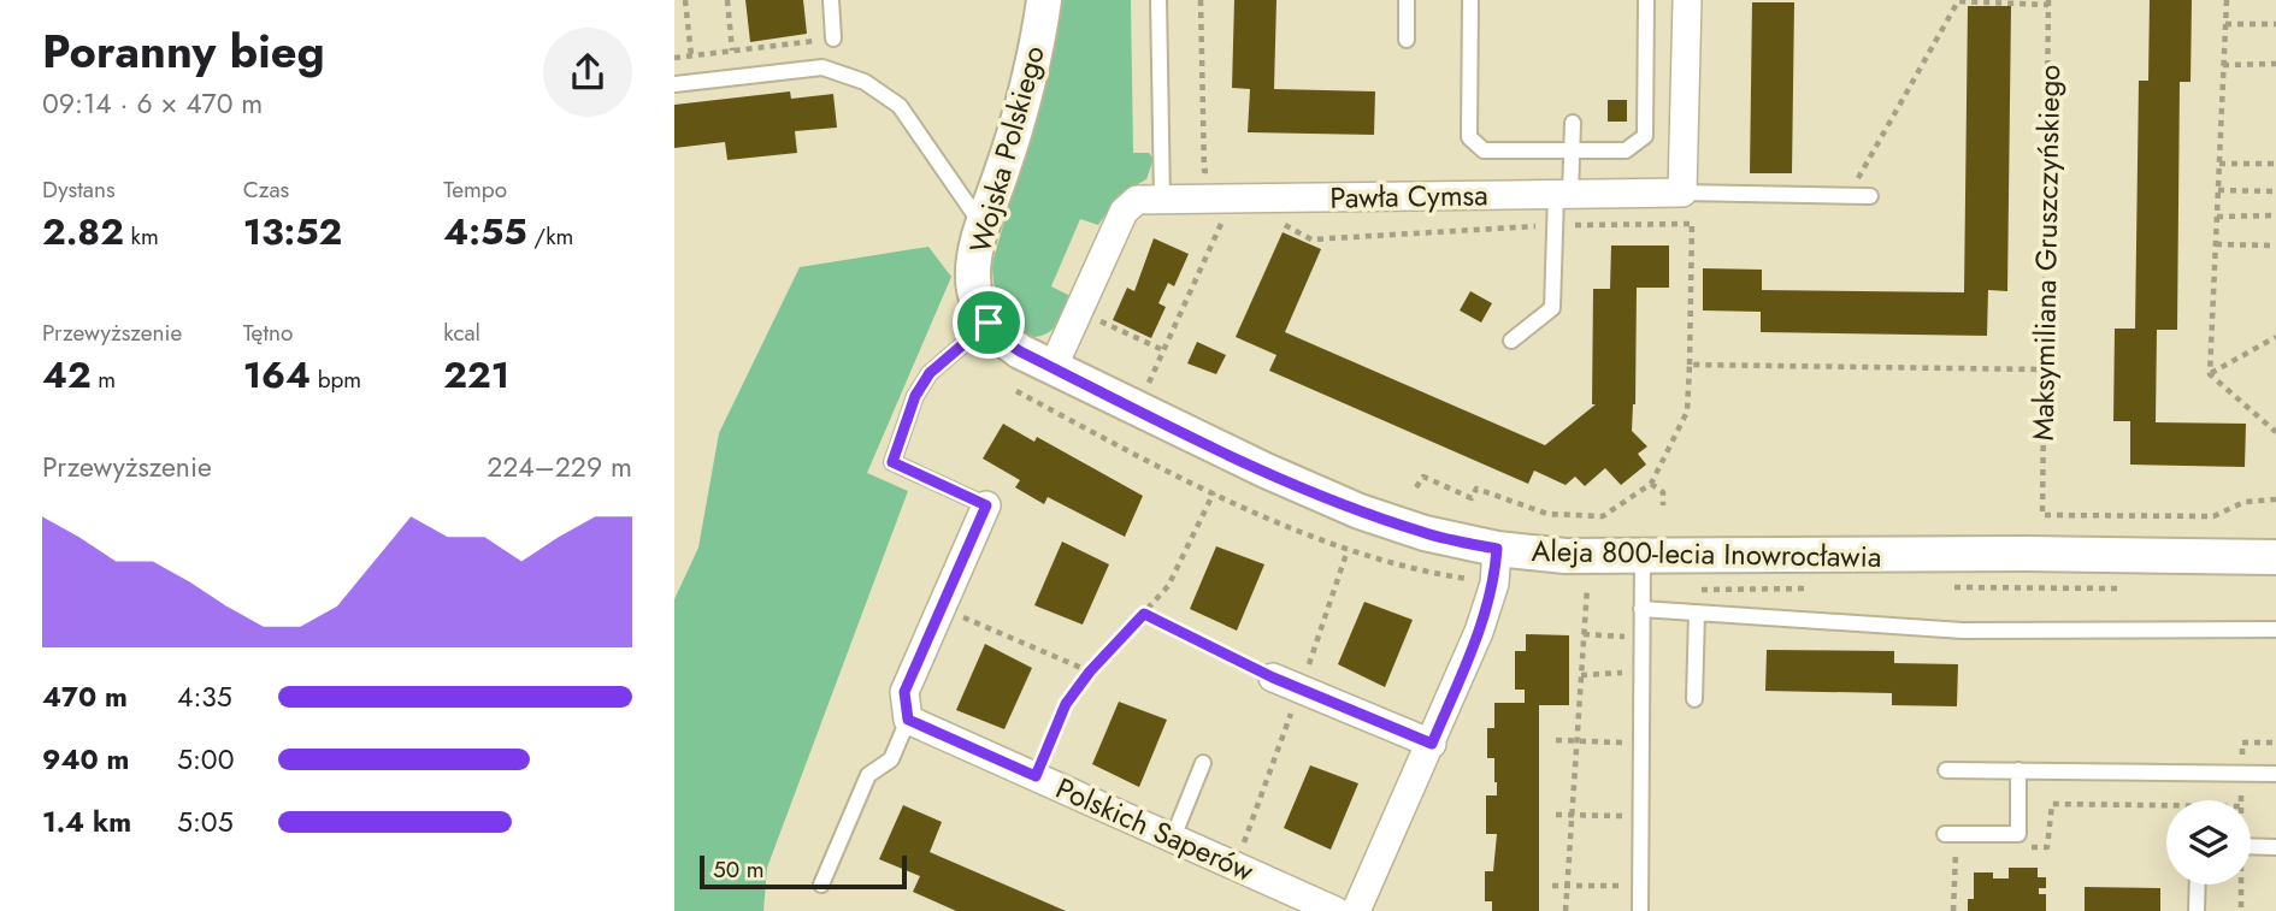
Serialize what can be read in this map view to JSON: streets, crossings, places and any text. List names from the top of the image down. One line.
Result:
{"streets":{"street":["Wojska Polskiego","Pawła Cymsa","Aleja 800-lecia Inowrocławia","Polskich Saperów"],"path":["Maksymiliana Gruszczyńskiego"]},"crossings":[["Wojska Polskiego","Aleja 800-lecia Inowrocławia"],["Pawła Cymsa","Aleja 800-lecia Inowrocławia"]],"scale_bar":"50 m","page":{"heading":["Poranny bieg","09:14 · 6 × 470 m"],"stats":[["Dystans","2.82 km"],["Czas","13:52"],["Tempo","4:55 /km"],["Przewyższenie","42 m"],["Tętno","164 bpm"],["kcal","221"]],"chart":["Przewyższenie","224–229 m"],"list":[{"name":"470 m","note":"4:35"},{"name":"940 m","note":"5:00"},{"name":"1.4 km","note":"5:05"}],"scale":"50 m"}}
